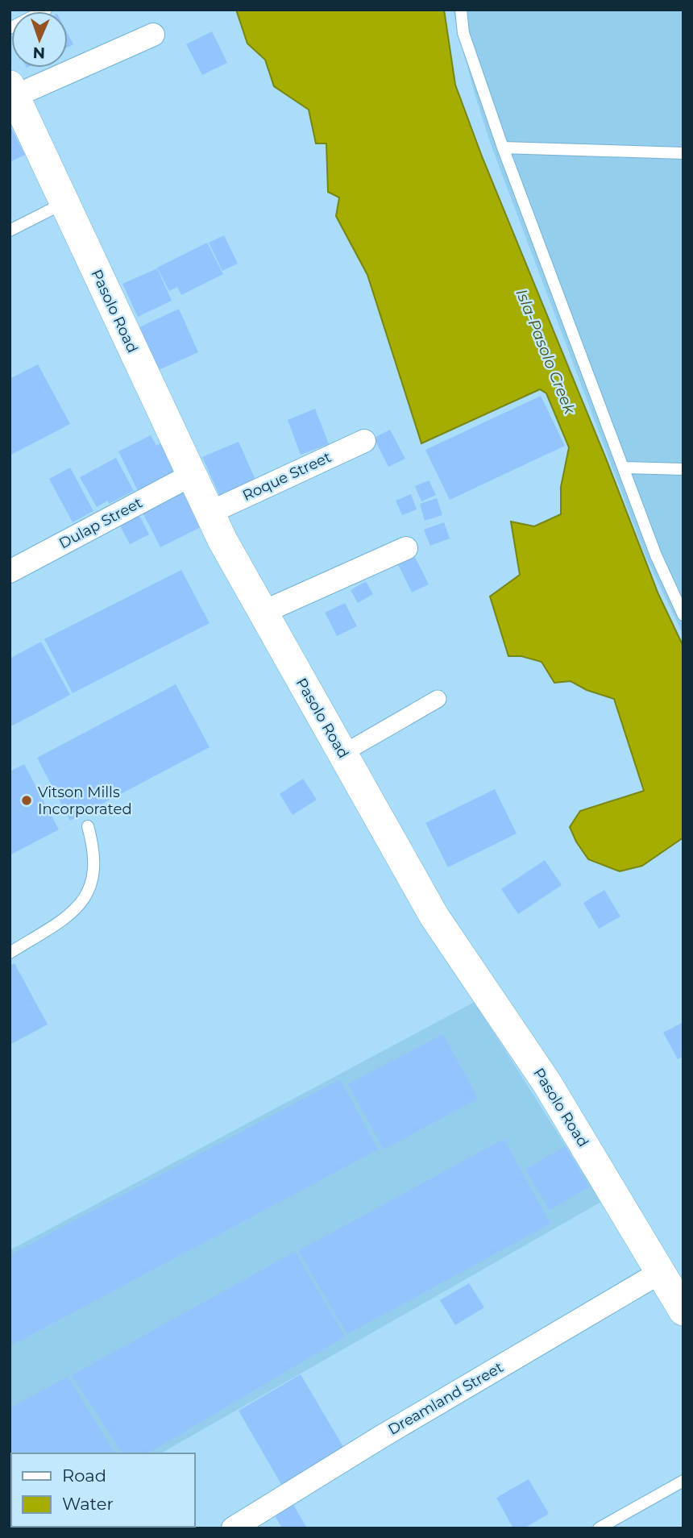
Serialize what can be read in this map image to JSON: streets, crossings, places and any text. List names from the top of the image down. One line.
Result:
{"streets":{"street":["Pasolo Road","Roque Street","Dulap Street","Dreamland Street"]},"crossings":[["Pasolo Road","Roque Street"],["Pasolo Road","Dulap Street"],["Pasolo Road","Dreamland Street"]],"water":["Isla-Pasolo Creek"],"places":["Vitson Mills Incorporated"],"legend":["Road","Water"],"north":"bottom"}
